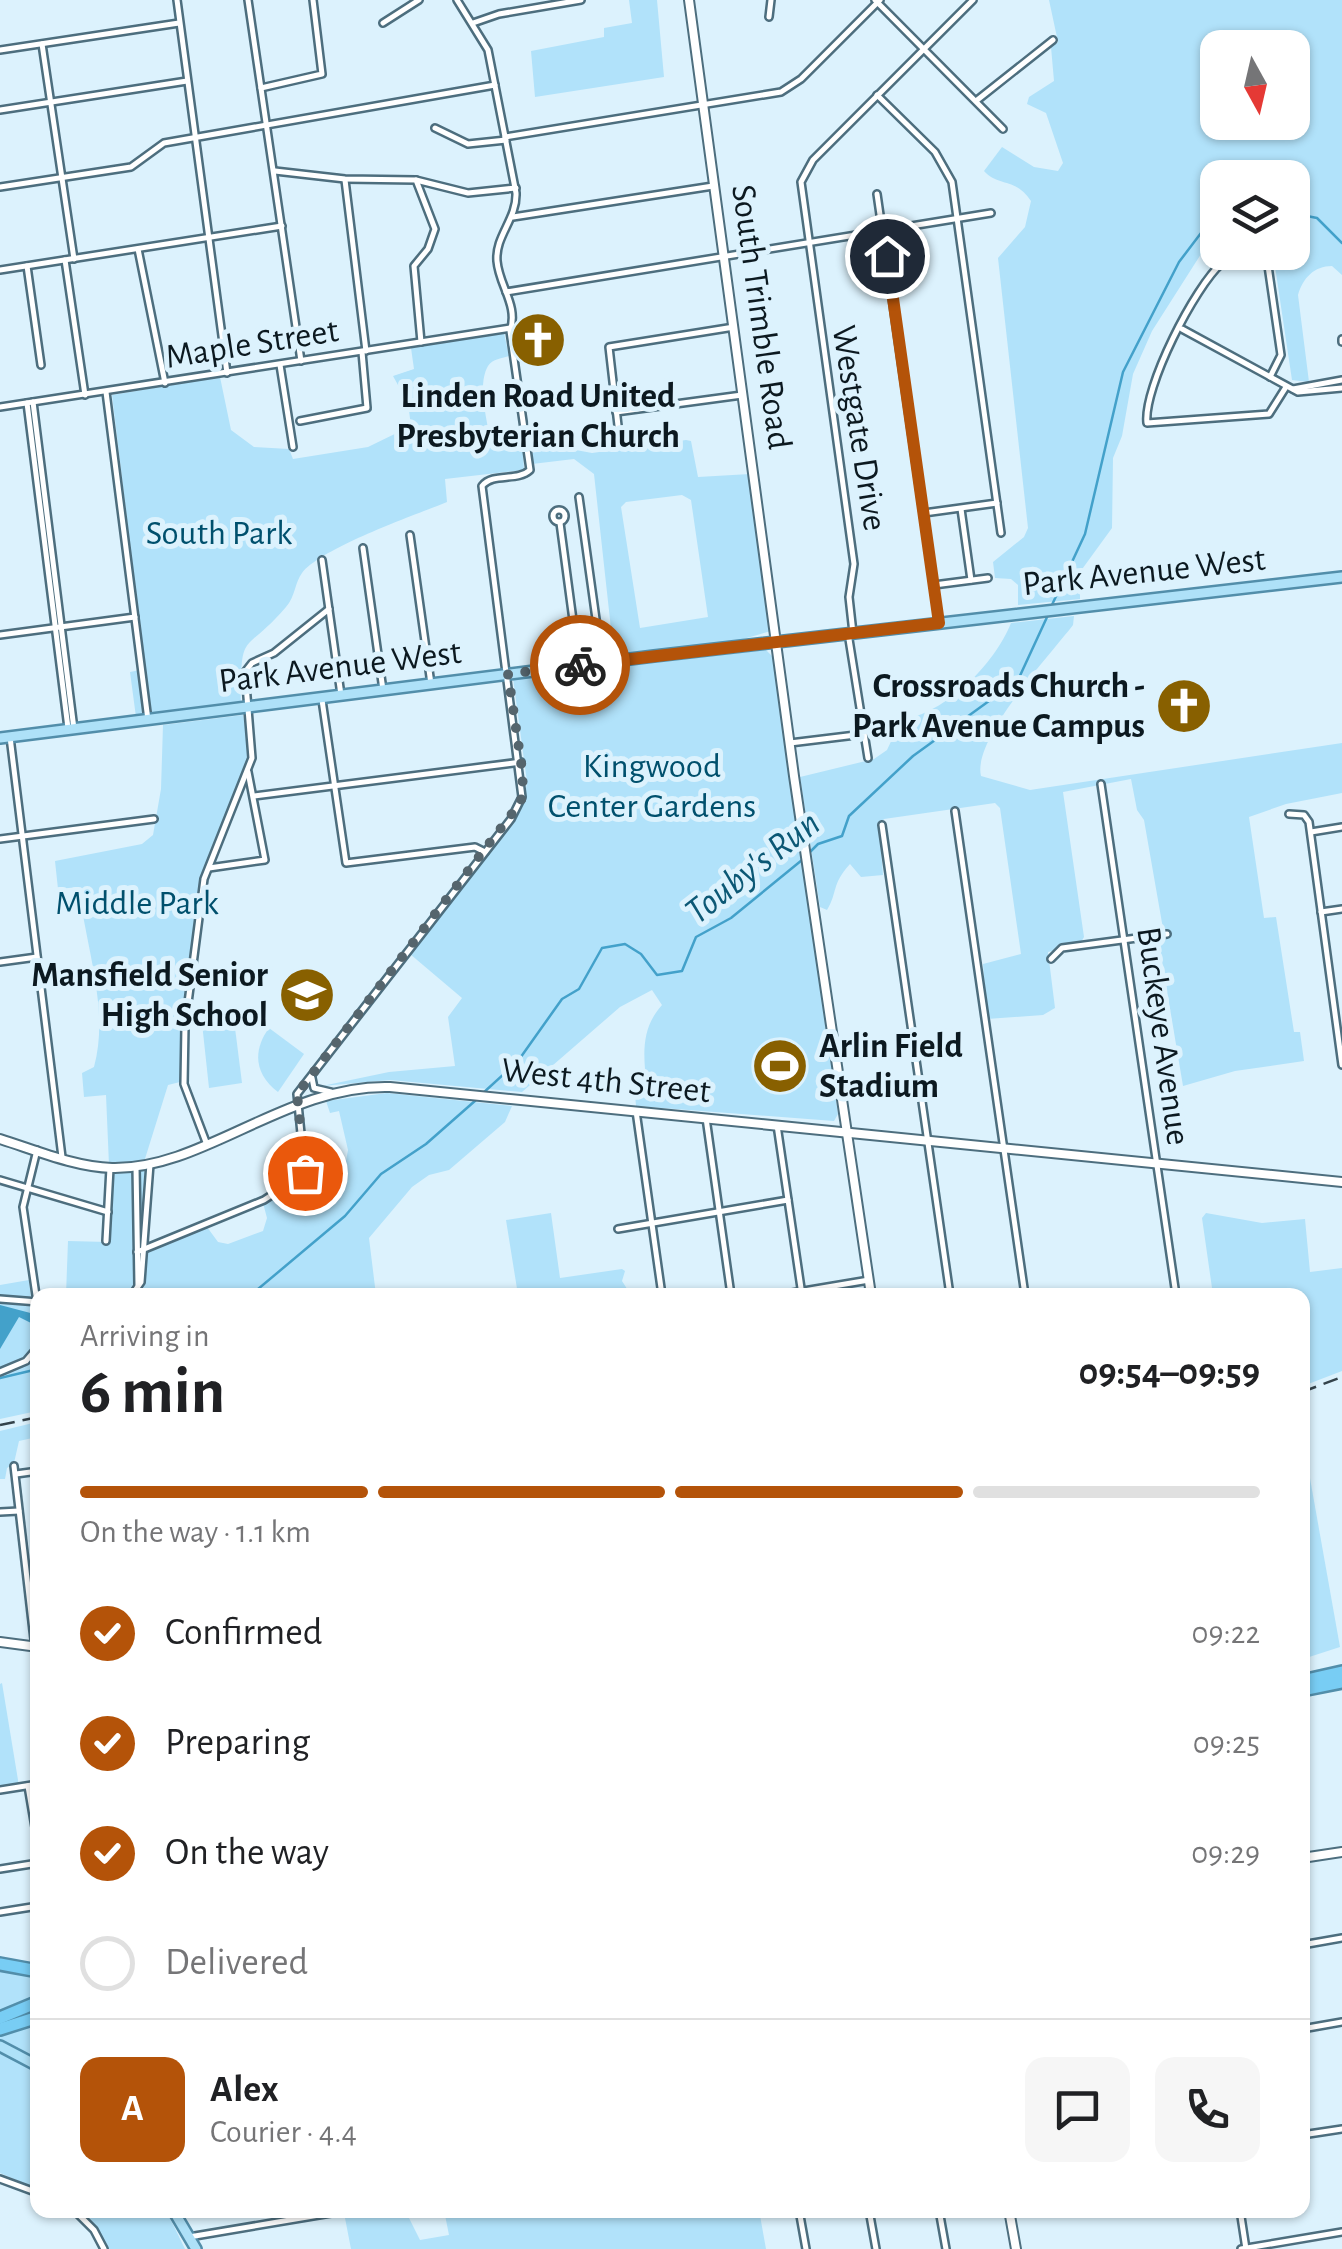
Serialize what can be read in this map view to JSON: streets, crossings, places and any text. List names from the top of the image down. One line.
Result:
{"streets":{"main road":["South Trimble Road","Park Avenue West","West 4th Street"],"street":["Maple Street","Westgate Drive","Buckeye Avenue"]},"crossings":[["South Trimble Road","Park Avenue West"],["South Trimble Road","West 4th Street"],["Westgate Drive","Park Avenue West"],["Buckeye Avenue","West 4th Street"]],"water":["Touby's Run"],"parks":["South Park","Kingwood Center Gardens","Middle Park"],"places":{"church":["Linden Road United Presbyterian Church","Crossroads Church - Park Avenue Campus"],"school or university":["Mansfield Senior High School"],"sports":["Arlin Field Stadium"]},"north":"bottom","page":{"heading":["6 min","Arriving in","09:54–09:59"],"panel":["Alex","Courier · 4.4"],"bar":"On the way · 1.1 km","list":[["Confirmed","09:22"],["Preparing","09:25"],["On the way","09:29"],"Delivered"],"round":"A"}}
